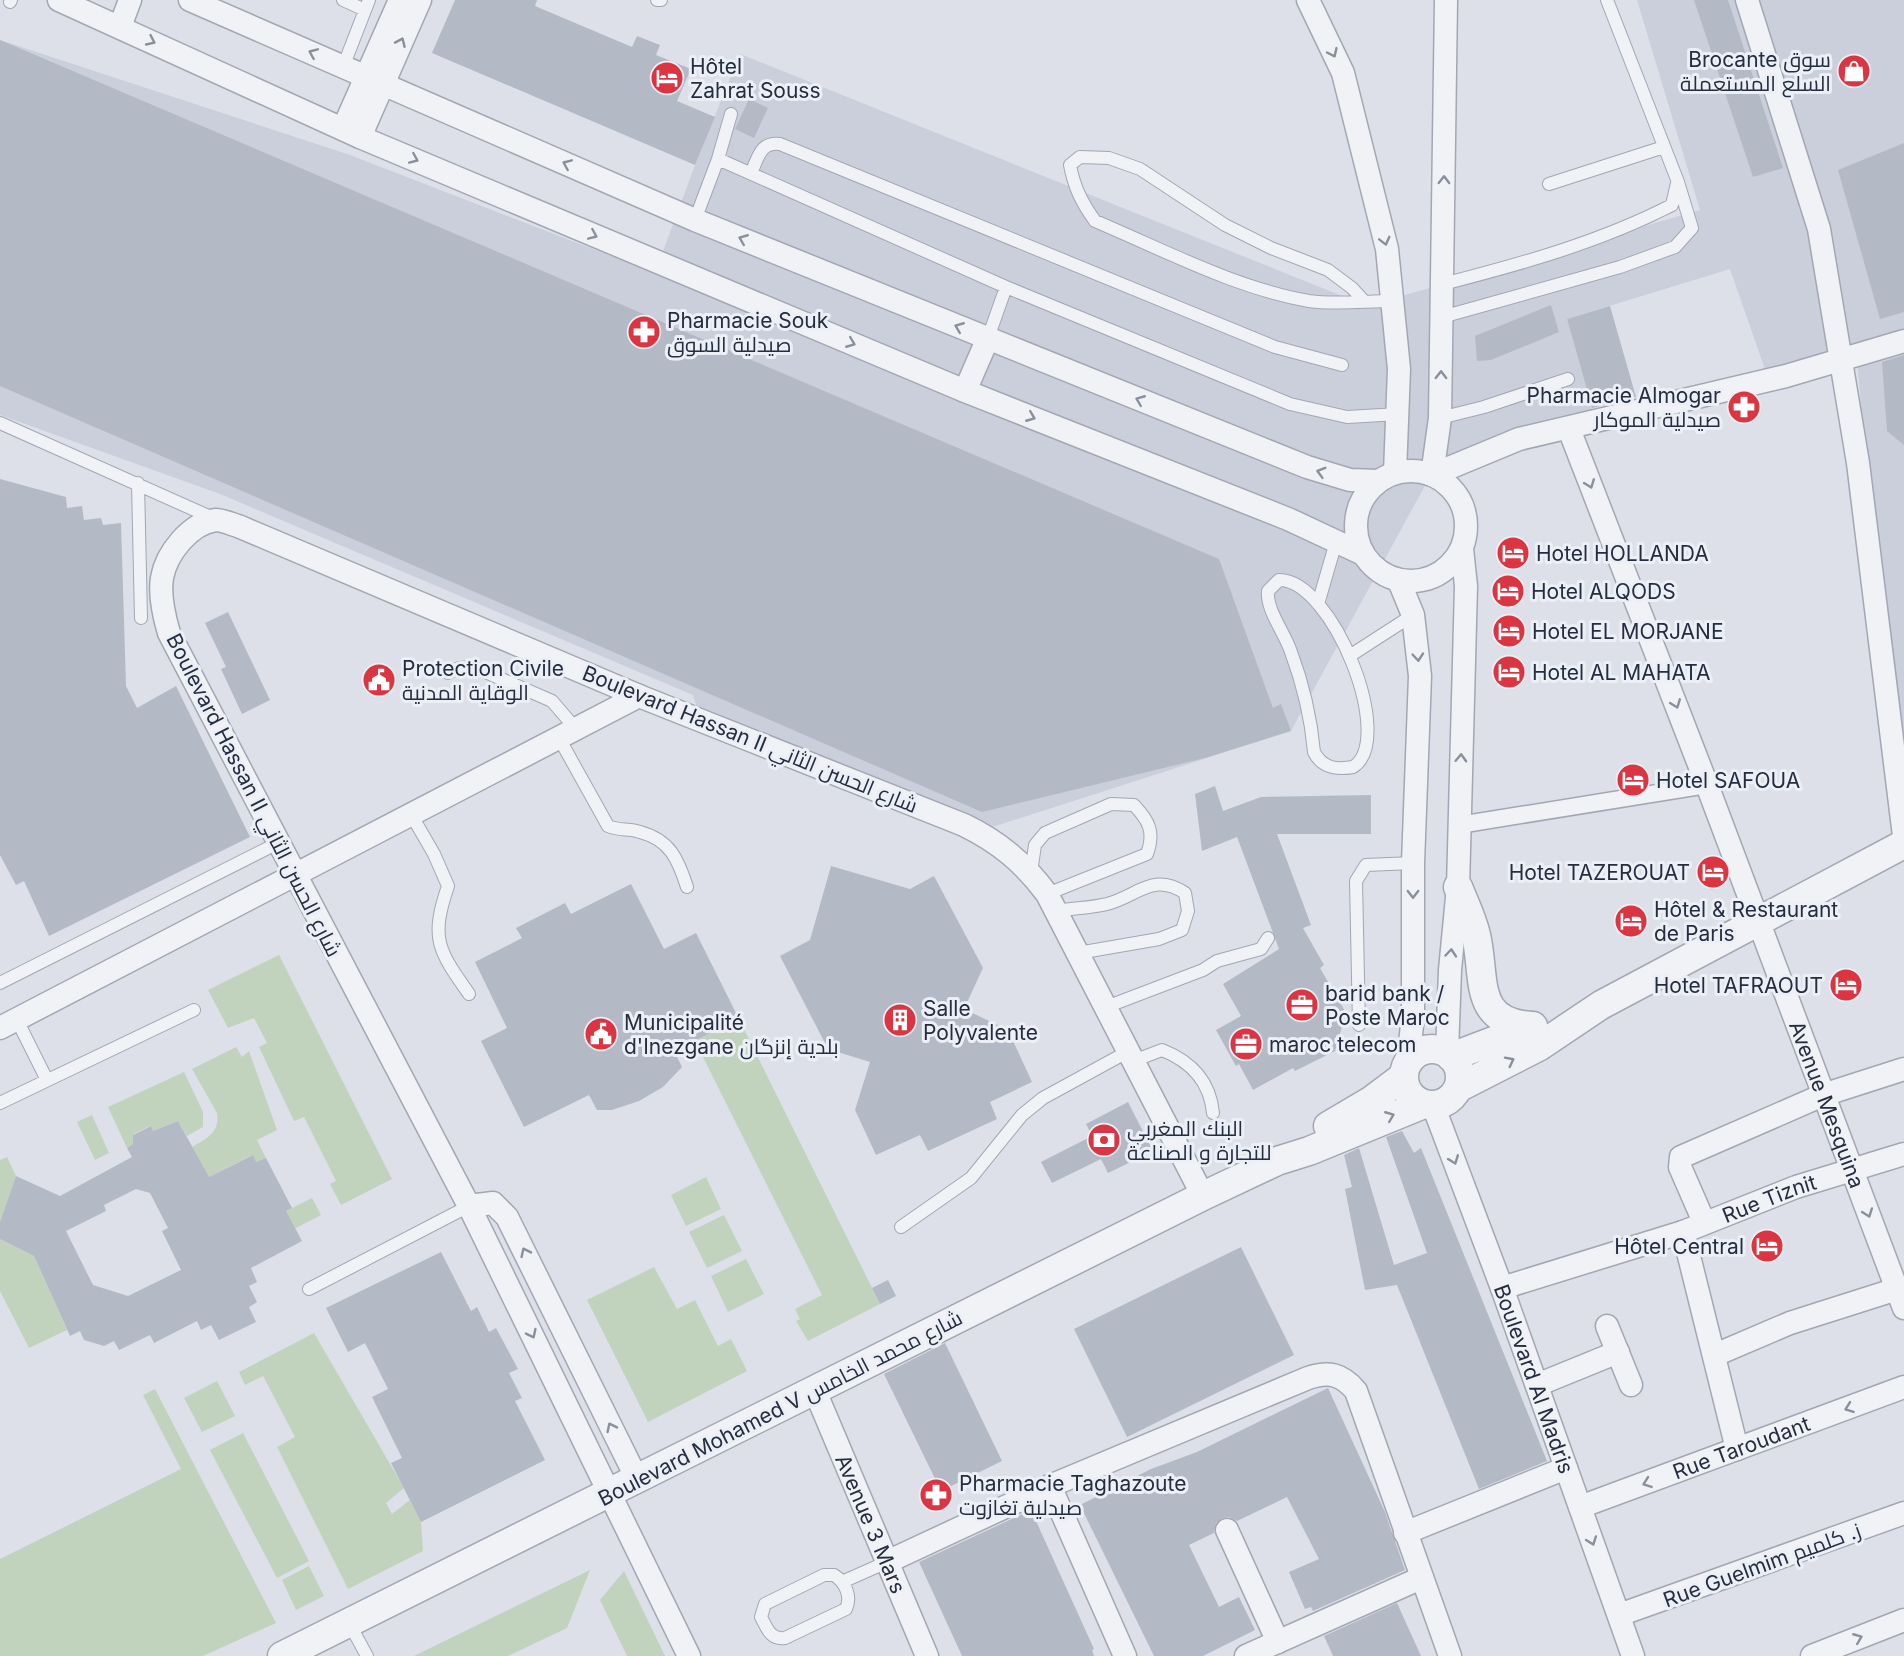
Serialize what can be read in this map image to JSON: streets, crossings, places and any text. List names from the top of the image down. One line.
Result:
{"streets":{"street":["Boulevard Hassan II شارع الحسن الثاني","Avenue Mesquina","Rue Tiznit","Boulevard Al Madris","Boulevard Mohamed V شارع محمد الخامس","Rue Taroudant","Avenue 3 Mars","Rue Guelmim ز. كلميم"]},"crossings":[["Boulevard Hassan II شارع الحسن الثاني","Boulevard Mohamed V شارع محمد الخامس"],["Avenue Mesquina","Rue Tiznit"],["Rue Tiznit","Boulevard Al Madris"],["Boulevard Al Madris","Boulevard Mohamed V شارع محمد الخامس"],["Boulevard Al Madris","Rue Taroudant"],["Boulevard Al Madris","Rue Guelmim ز. كلميم"],["Boulevard Mohamed V شارع محمد الخامس","Avenue 3 Mars"]],"places":{"shop":["Brocante سوق السلع المستعملة"],"hotel":["Hôtel Zahrat Souss","Hotel HOLLANDA","Hotel ALQODS","Hotel EL MORJANE","Hotel AL MAHATA","Hotel SAFOUA","Hotel TAZEROUAT","Hôtel & Restaurant de Paris","Hotel TAFRAOUT","Hôtel Central"],"pharmacy":["Pharmacie Souk صيدلية السوق","Pharmacie Almogar صيدلية الموكار","Pharmacie Taghazoute صيدلية تغازوت"],"public building":["Protection Civile الوقاية المدنية","Municipalité d'Inezgane بلدية إنزگان"],"office":["barid bank / Poste Maroc","maroc telecom"],"building":["Salle Polyvalente"],"bank":["البنك المغربي للتجارة و الصناعة"]}}
